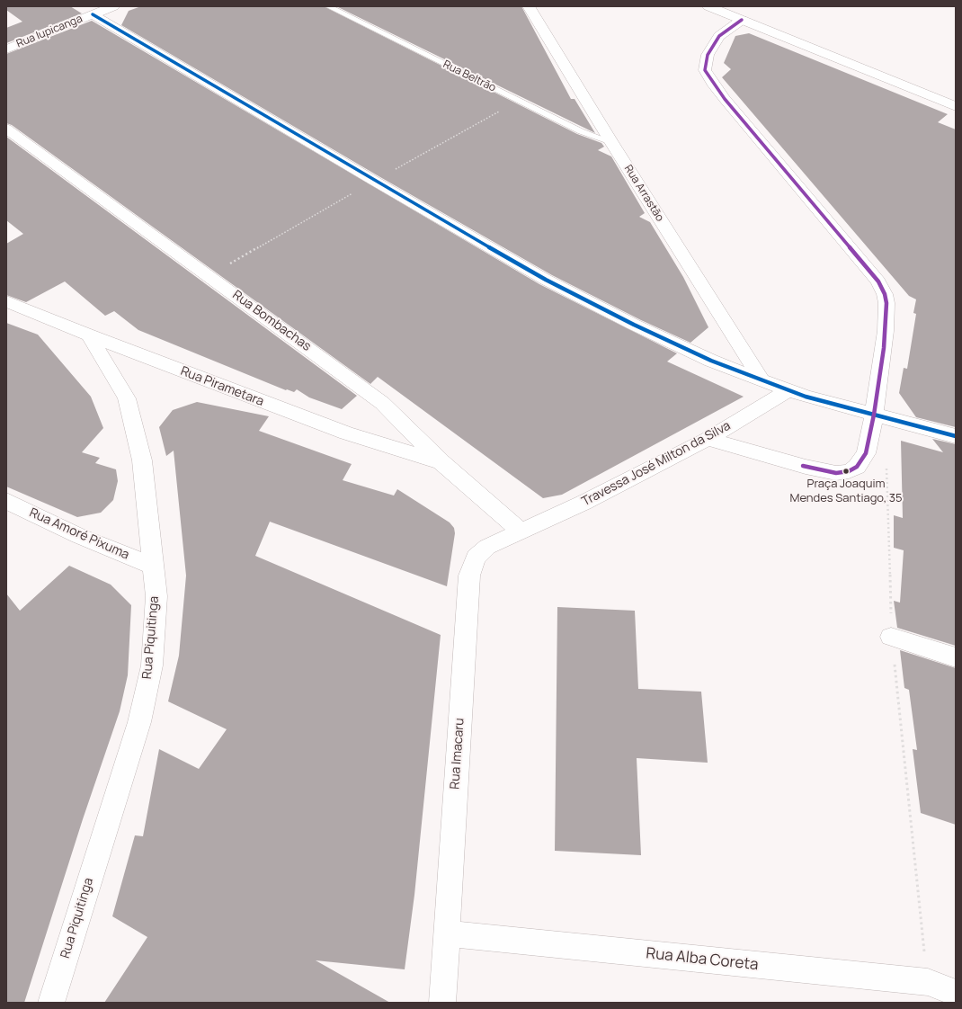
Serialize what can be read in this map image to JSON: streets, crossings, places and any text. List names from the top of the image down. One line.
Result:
{"streets":{"street":["Rua Iupicanga","Rua Arrastão","Rua Bombachas","Rua Pirametara","Travessa José Milton da Silva","Rua Amoré Pixuma","Rua Piquitinga","Rua Imacaru","Rua Alba Coreta"],"lane":["Rua Beltrão"]},"crossings":[["Rua Beltrão","Rua Arrastão"],["Rua Bombachas","Rua Pirametara"],["Rua Bombachas","Travessa José Milton da Silva"],["Rua Bombachas","Rua Imacaru"],["Rua Pirametara","Rua Piquitinga"],["Travessa José Milton da Silva","Rua Imacaru"],["Rua Amoré Pixuma","Rua Piquitinga"],["Rua Imacaru","Rua Alba Coreta"]],"places":["Praça Joaquim Mendes Santiago, 35"]}
